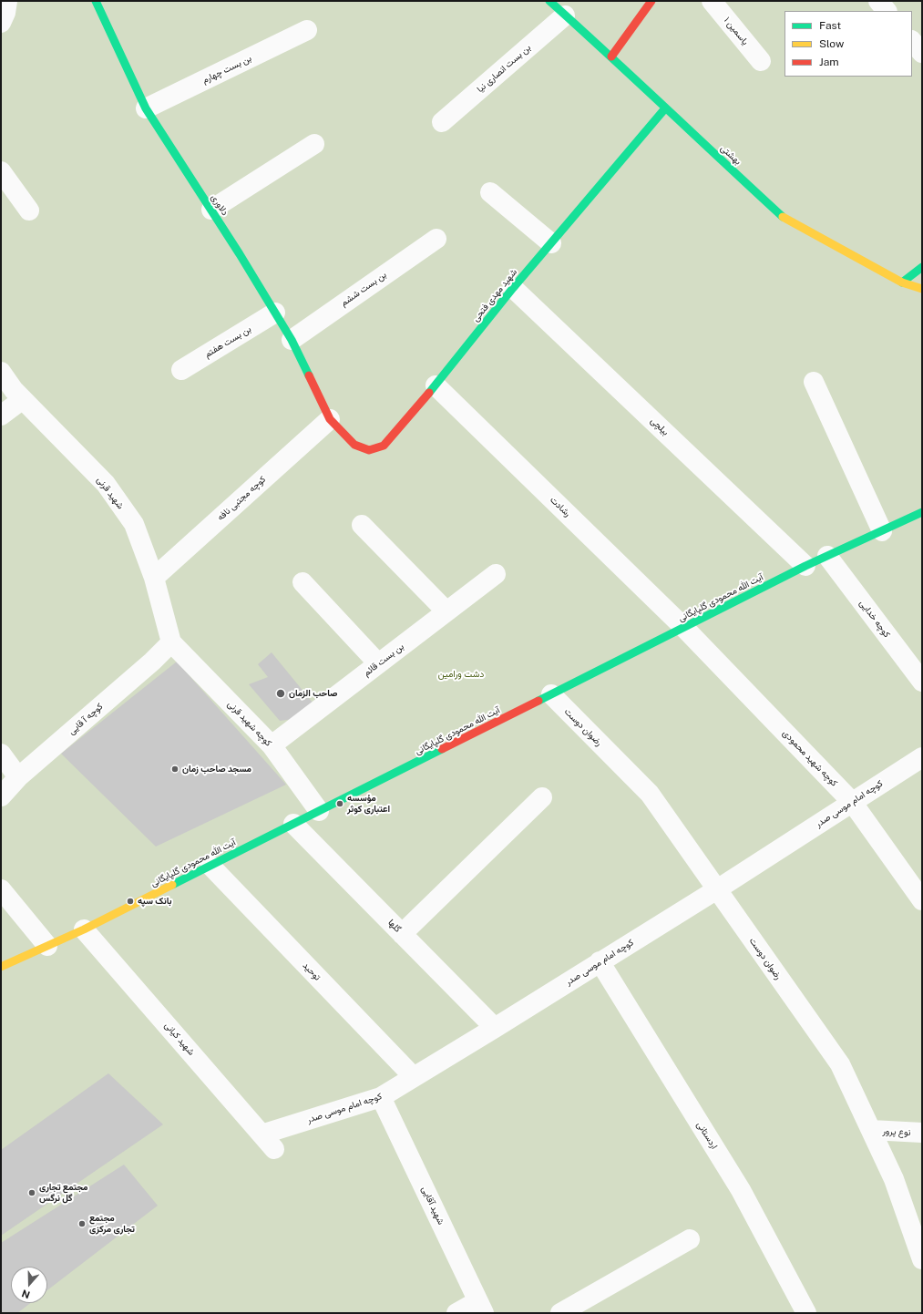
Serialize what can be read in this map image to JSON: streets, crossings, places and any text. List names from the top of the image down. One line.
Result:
{"streets":{"main road":["بهشتی","دلاوری","شهید مهدی فتحی","آیت الله محمودی گلپایگانی"],"street":["یاسمین ۱","بن بست انصاری نیا","بن بست چهارم","بن بست ششم","بن بست هفتم","بیلچی","شهید قرنی","کوچه مجتبی نافه","رشادت","کوچه خدایی","بن بست قائم","کوچه آ قایی","کوچه شهید قرنی","رضوان دوست","کوچه شهید محمودی","کوچه امام موسی صدر","گلها","توحید","شهید کیانی","نوع پرور","اردستانی","شهید آقایی"]},"crossings":[["بن بست انصاری نیا","بهشتی"],["بن بست چهارم","دلاوری"],["بهشتی","شهید مهدی فتحی"],["دلاوری","بن بست ششم"],["دلاوری","شهید مهدی فتحی"],["دلاوری","بن بست هفتم"],["دلاوری","کوچه مجتبی نافه"],["شهید مهدی فتحی","بیلچی"],["شهید مهدی فتحی","کوچه مجتبی نافه"],["شهید مهدی فتحی","رشادت"],["بیلچی","آیت الله محمودی گلپایگانی"],["شهید قرنی","کوچه مجتبی نافه"],["شهید قرنی","کوچه آ قایی"],["شهید قرنی","کوچه شهید قرنی"],["رشادت","آیت الله محمودی گلپایگانی"],["رشادت","کوچه شهید محمودی"],["آیت الله محمودی گلپایگانی","کوچه خدایی"],["آیت الله محمودی گلپایگانی","کوچه شهید قرنی"],["آیت الله محمودی گلپایگانی","رضوان دوست"],["آیت الله محمودی گلپایگانی","کوچه شهید محمودی"],["آیت الله محمودی گلپایگانی","گلها"],["آیت الله محمودی گلپایگانی","توحید"],["آیت الله محمودی گلپایگانی","شهید کیانی"],["بن بست قائم","کوچه شهید قرنی"],["کوچه آ قایی","کوچه شهید قرنی"],["رضوان دوست","کوچه امام موسی صدر"],["رضوان دوست","نوع پرور"],["کوچه شهید محمودی","کوچه امام موسی صدر"],["کوچه امام موسی صدر","گلها"],["کوچه امام موسی صدر","توحید"],["کوچه امام موسی صدر","شهید کیانی"],["کوچه امام موسی صدر","اردستانی"],["کوچه امام موسی صدر","شهید آقایی"]],"parks":["دشت ورامین"],"places":["صاحب الزمان","مسجد صاحب زمان","مؤسسه اعتباری کوثر","بانک سپه","مجتمع تجاری گل نرگس","مجتمع تجاری مرکزی"],"legend":["Fast","Slow","Jam"],"north":"bottom"}
